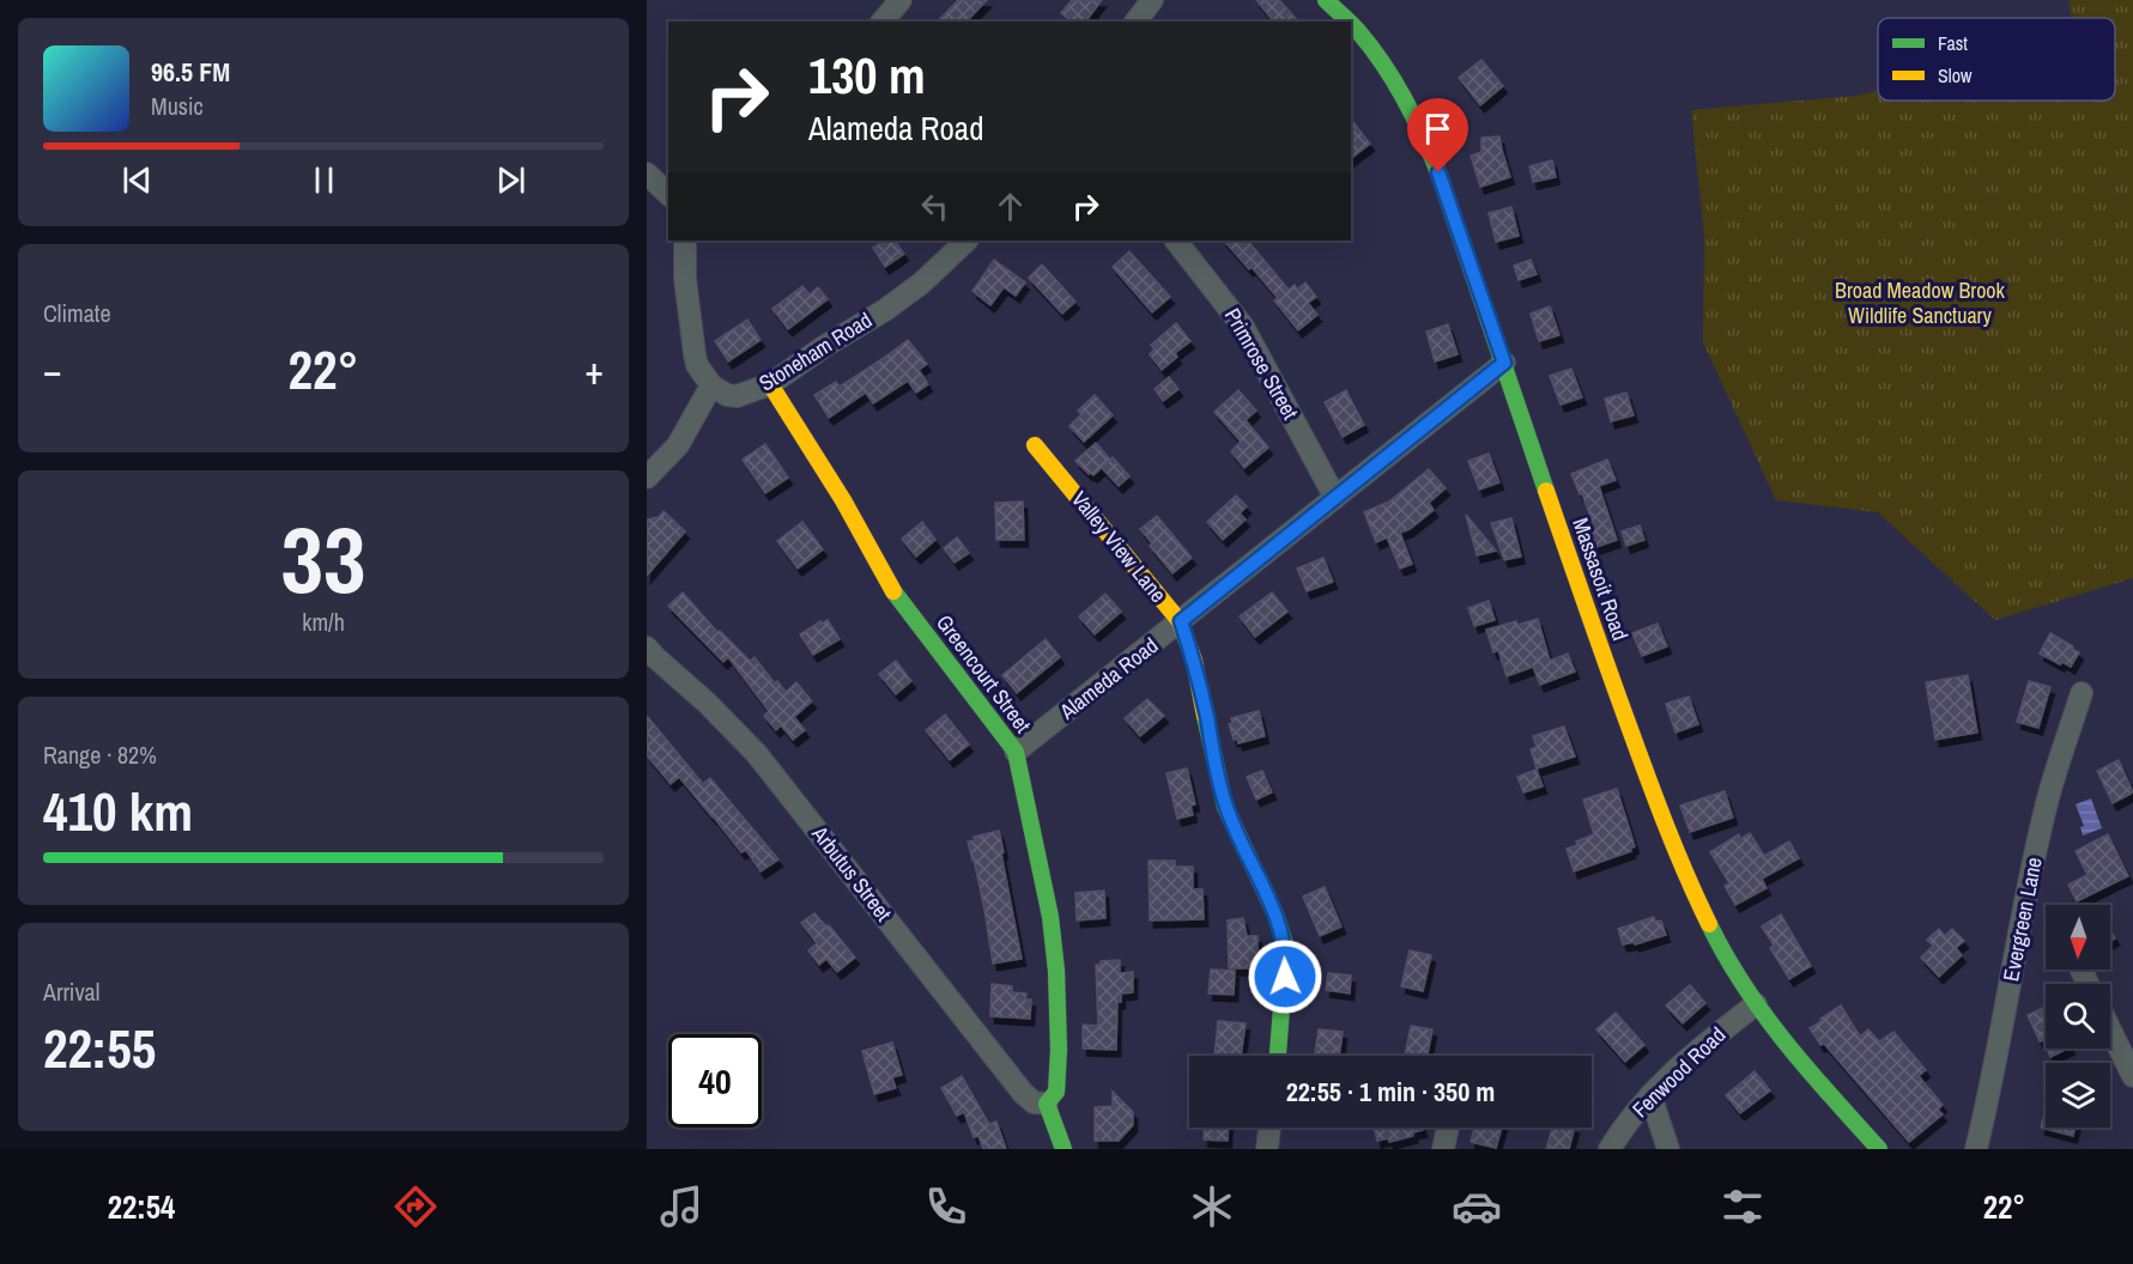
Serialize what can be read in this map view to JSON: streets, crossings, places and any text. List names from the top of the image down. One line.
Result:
{"streets":{"street":["Stoneham Road","Primrose Street","Valley View Lane","Massasoit Road","Greencourt Street","Alameda Road","Arbutus Street","Evergreen Lane","Fenwood Road"]},"crossings":[["Stoneham Road","Greencourt Street"],["Primrose Street","Alameda Road"],["Valley View Lane","Alameda Road"],["Massasoit Road","Alameda Road"],["Massasoit Road","Fenwood Road"],["Greencourt Street","Alameda Road"],["Greencourt Street","Arbutus Street"]],"parks":["Broad Meadow Brook Wildlife Sanctuary"],"legend":["Fast","Slow"],"north":"bottom","page":{"turn":["130 m","Alameda Road"],"song":["96.5 FM","Music"],"tile":["Climate",["33","km/h"],["Range · 82%","410 km"],["Arrival","22:55"]],"heat":["−","22°","+"],"limit":"40","trip":"22:55 · 1 min · 350 m","tabs":["22:54","22°"]}}
